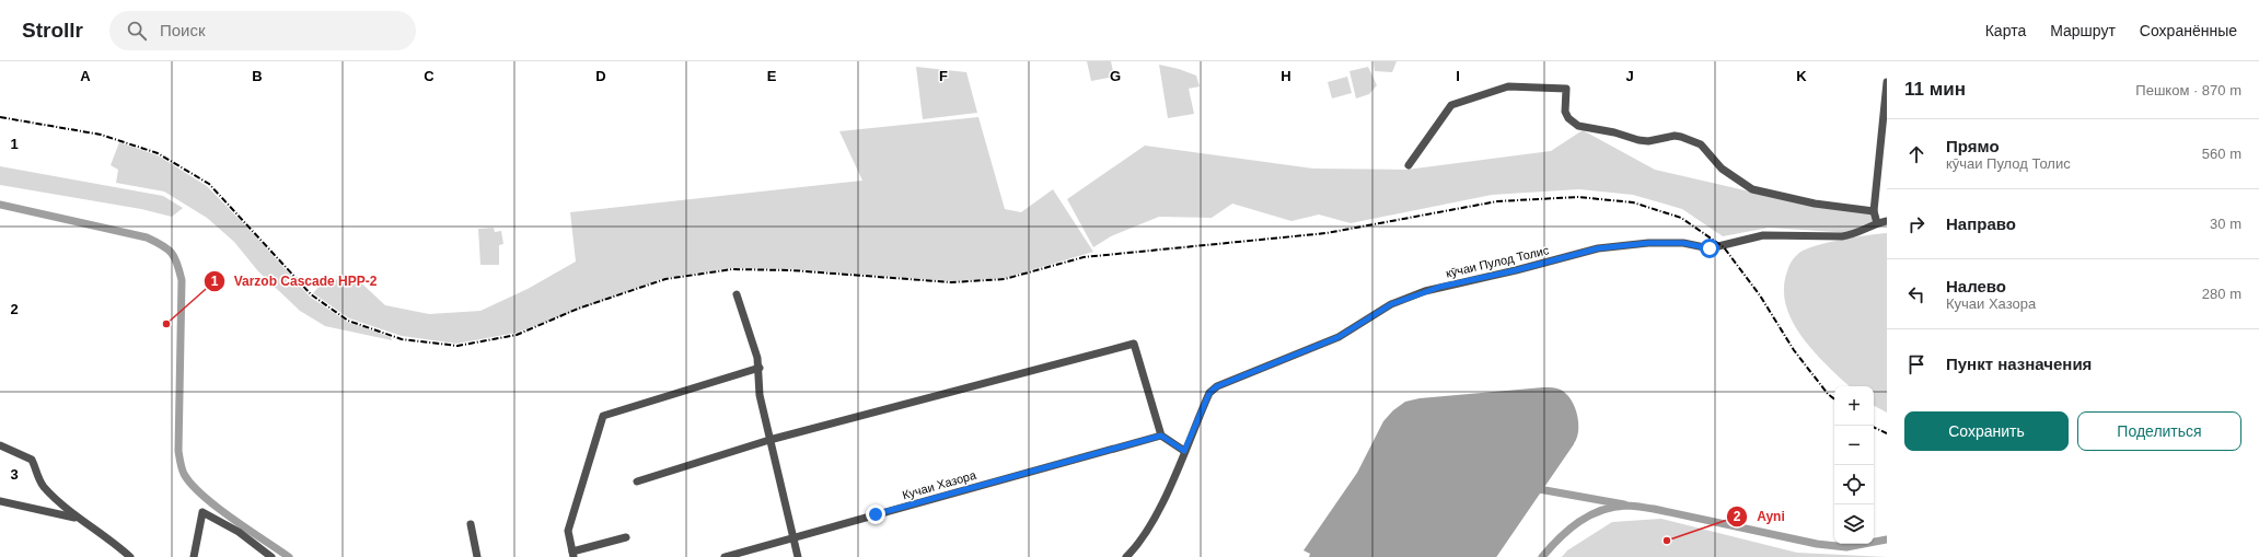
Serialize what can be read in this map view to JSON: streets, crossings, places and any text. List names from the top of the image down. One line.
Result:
{"streets":{"street":["кӯчаи Пулод Толис","Кучаи Хазора"]},"places":["Varzob Cascade HPP-2","Ayni"],"page":{"header":"Strollr","search":"Поиск","nav":["Карта","Маршрут","Сохранённые"],"heading":["11 мин","Пешком · 870 m"],"list":[["Прямо","кӯчаи Пулод Толис","560 m"],["Направо","30 m"],["Налево","Кучаи Хазора","280 m"],"Пункт назначения"],"map_buttons":["+","−"],"buttons":["Сохранить","Поделиться"]},"grid":{"columns":["A","B","C","D","E","F","G","H","I","J","K"],"rows":["1","2","3"]}}
